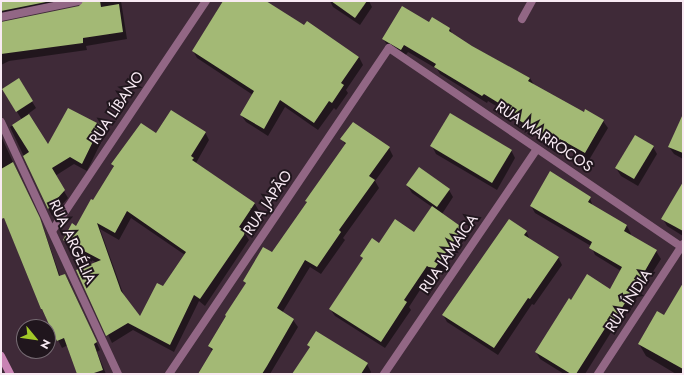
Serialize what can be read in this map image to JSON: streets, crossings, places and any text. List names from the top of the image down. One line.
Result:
{"streets":{"street":["RUA LÍBANO","RUA MARROCOS","RUA JAPÃO","RUA ARGÉLIA","RUA JAMAICA","RUA ÍNDIA"]},"crossings":[["RUA LÍBANO","RUA ARGÉLIA"],["RUA MARROCOS","RUA JAPÃO"],["RUA MARROCOS","RUA JAMAICA"],["RUA MARROCOS","RUA ÍNDIA"]],"north":"bottom right"}
